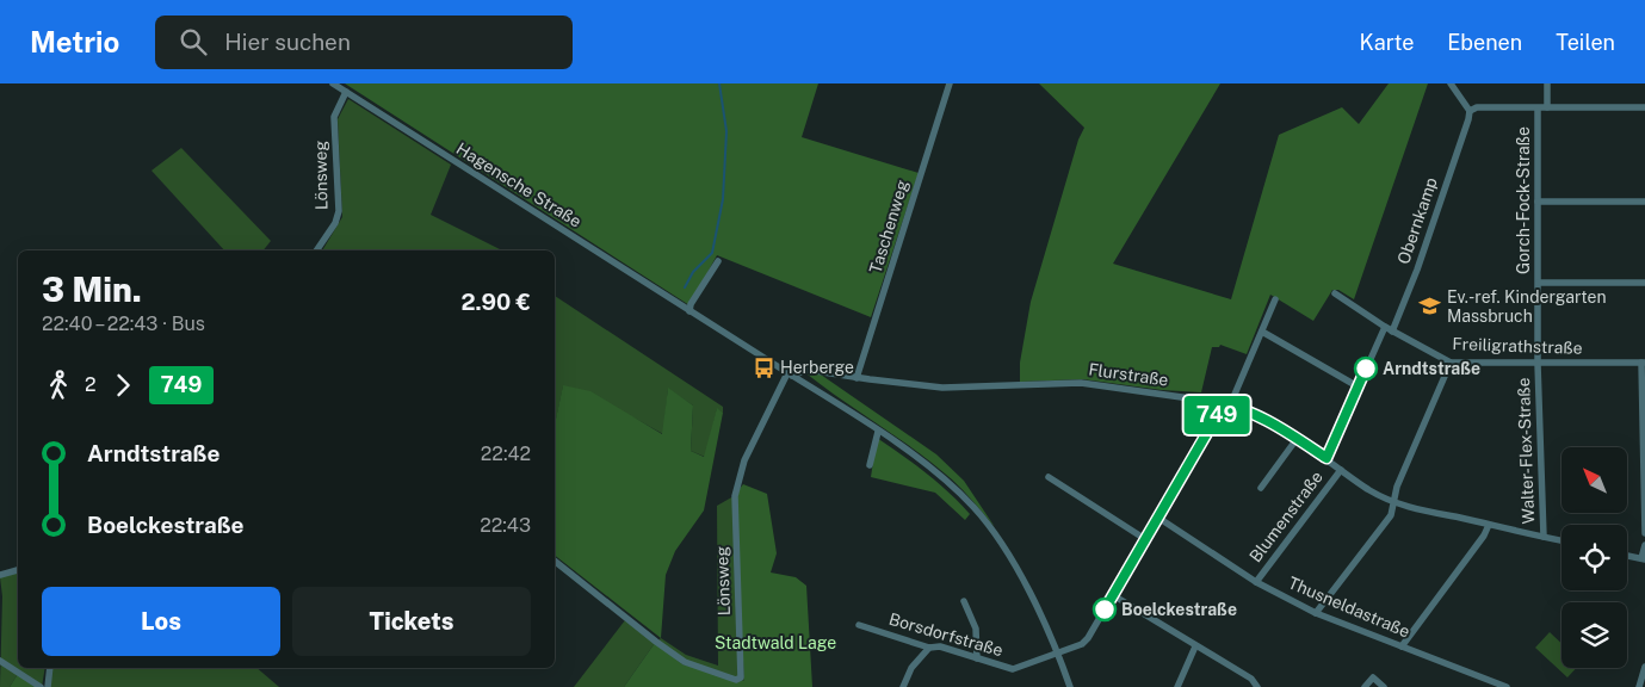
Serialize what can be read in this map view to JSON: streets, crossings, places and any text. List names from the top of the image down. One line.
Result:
{"streets":{"street":["Lönsweg","Hagensche Straße","Gorch-Fock-Straße","Obernkamp","Taschenweg","Freiligrathstraße","Flurstraße","Walter-Flex-Straße","Blumenstraße","Thusneldastraße","Borsdorfstraße"]},"crossings":[["Lönsweg","Hagensche Straße"],["Lönsweg","Flurstraße"],["Hagensche Straße","Flurstraße"],["Hagensche Straße","Borsdorfstraße"],["Gorch-Fock-Straße","Freiligrathstraße"],["Gorch-Fock-Straße","Walter-Flex-Straße"],["Obernkamp","Freiligrathstraße"],["Taschenweg","Flurstraße"],["Freiligrathstraße","Walter-Flex-Straße"],["Blumenstraße","Thusneldastraße"]],"parks":["Stadtwald Lage"],"places":{"school or university":["Ev.-ref. Kindergarten Massbruch"],"bus stop":["Herberge"],"other":["Arndtstraße","Boelckestraße"]},"lines":["bus line 749"],"north":"top left","page":{"header":"Metrio","search":"Hier suchen","nav":["Karte","Ebenen","Teilen"],"on_map":"749","heading":["3 Min.","22:40 – 22:43 · Bus","2.90 €"],"legs":["2","749"],"list":[{"name":"Arndtstraße","value":"22:42"},{"name":"Boelckestraße","value":"22:43"}],"buttons":["Los","Tickets"]}}
